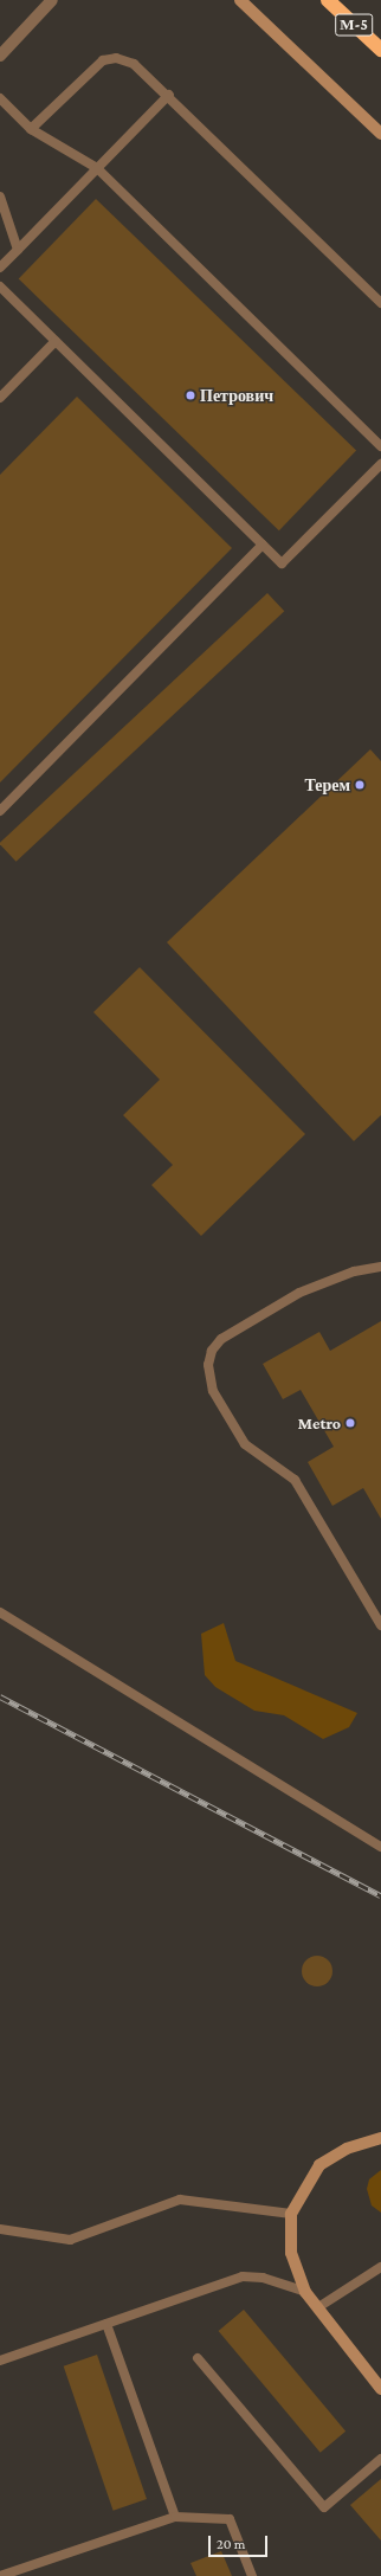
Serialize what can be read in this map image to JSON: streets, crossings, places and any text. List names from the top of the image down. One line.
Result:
{"streets":{"highway":["М-5"]},"places":["Петрович","Терем","Metro"],"scale_bar":"20 m"}
